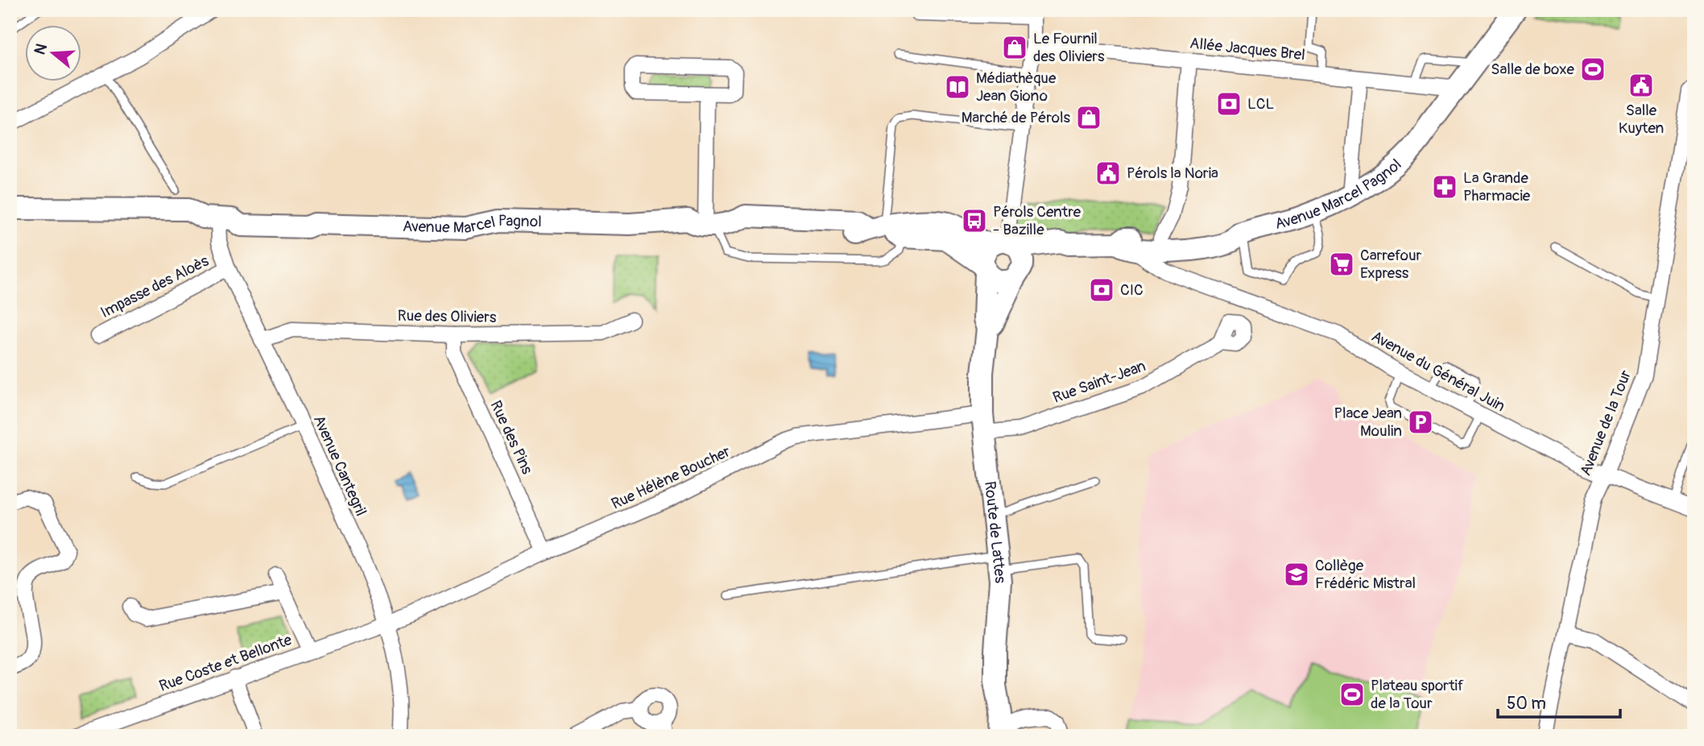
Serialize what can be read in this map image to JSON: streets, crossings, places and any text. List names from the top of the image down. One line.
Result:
{"streets":{"main road":["Avenue Marcel Pagnol","Route de Lattes"],"street":["Allée Jacques Brel","Impasse des Aloès","Rue des Oliviers","Avenue du Général Juin","Rue Saint-Jean","Avenue de la Tour","Rue des Pins","Avenue Cantegril","Rue Hélène Boucher","Rue Coste et Bellonte"]},"crossings":[["Allée Jacques Brel","Avenue Marcel Pagnol"],["Avenue Marcel Pagnol","Avenue du Général Juin"],["Avenue Marcel Pagnol","Avenue Cantegril"],["Impasse des Aloès","Avenue Cantegril"],["Rue des Oliviers","Rue des Pins"],["Rue des Oliviers","Avenue Cantegril"],["Avenue du Général Juin","Avenue de la Tour"],["Rue Saint-Jean","Rue Hélène Boucher"],["Rue Saint-Jean","Route de Lattes"],["Rue des Pins","Rue Hélène Boucher"],["Avenue Cantegril","Rue Hélène Boucher"],["Avenue Cantegril","Rue Coste et Bellonte"],["Rue Hélène Boucher","Route de Lattes"],["Rue Hélène Boucher","Rue Coste et Bellonte"]],"places":{"shop":["Le Fournil des Oliviers","Marché de Pérols"],"sports":["Salle de boxe","Plateau sportif de la Tour"],"public building":["Salle Kuyten","Pérols la Noria"],"library":["Médiathèque Jean Giono"],"bank":["LCL","CIC"],"pharmacy":["La Grande Pharmacie"],"bus stop":["Pérols Centre - Bazille"],"supermarket":["Carrefour Express"],"parking":["Place Jean Moulin"],"school or university":["Collège Frédéric Mistral"]},"scale_bar":"50 m","north":"left"}
